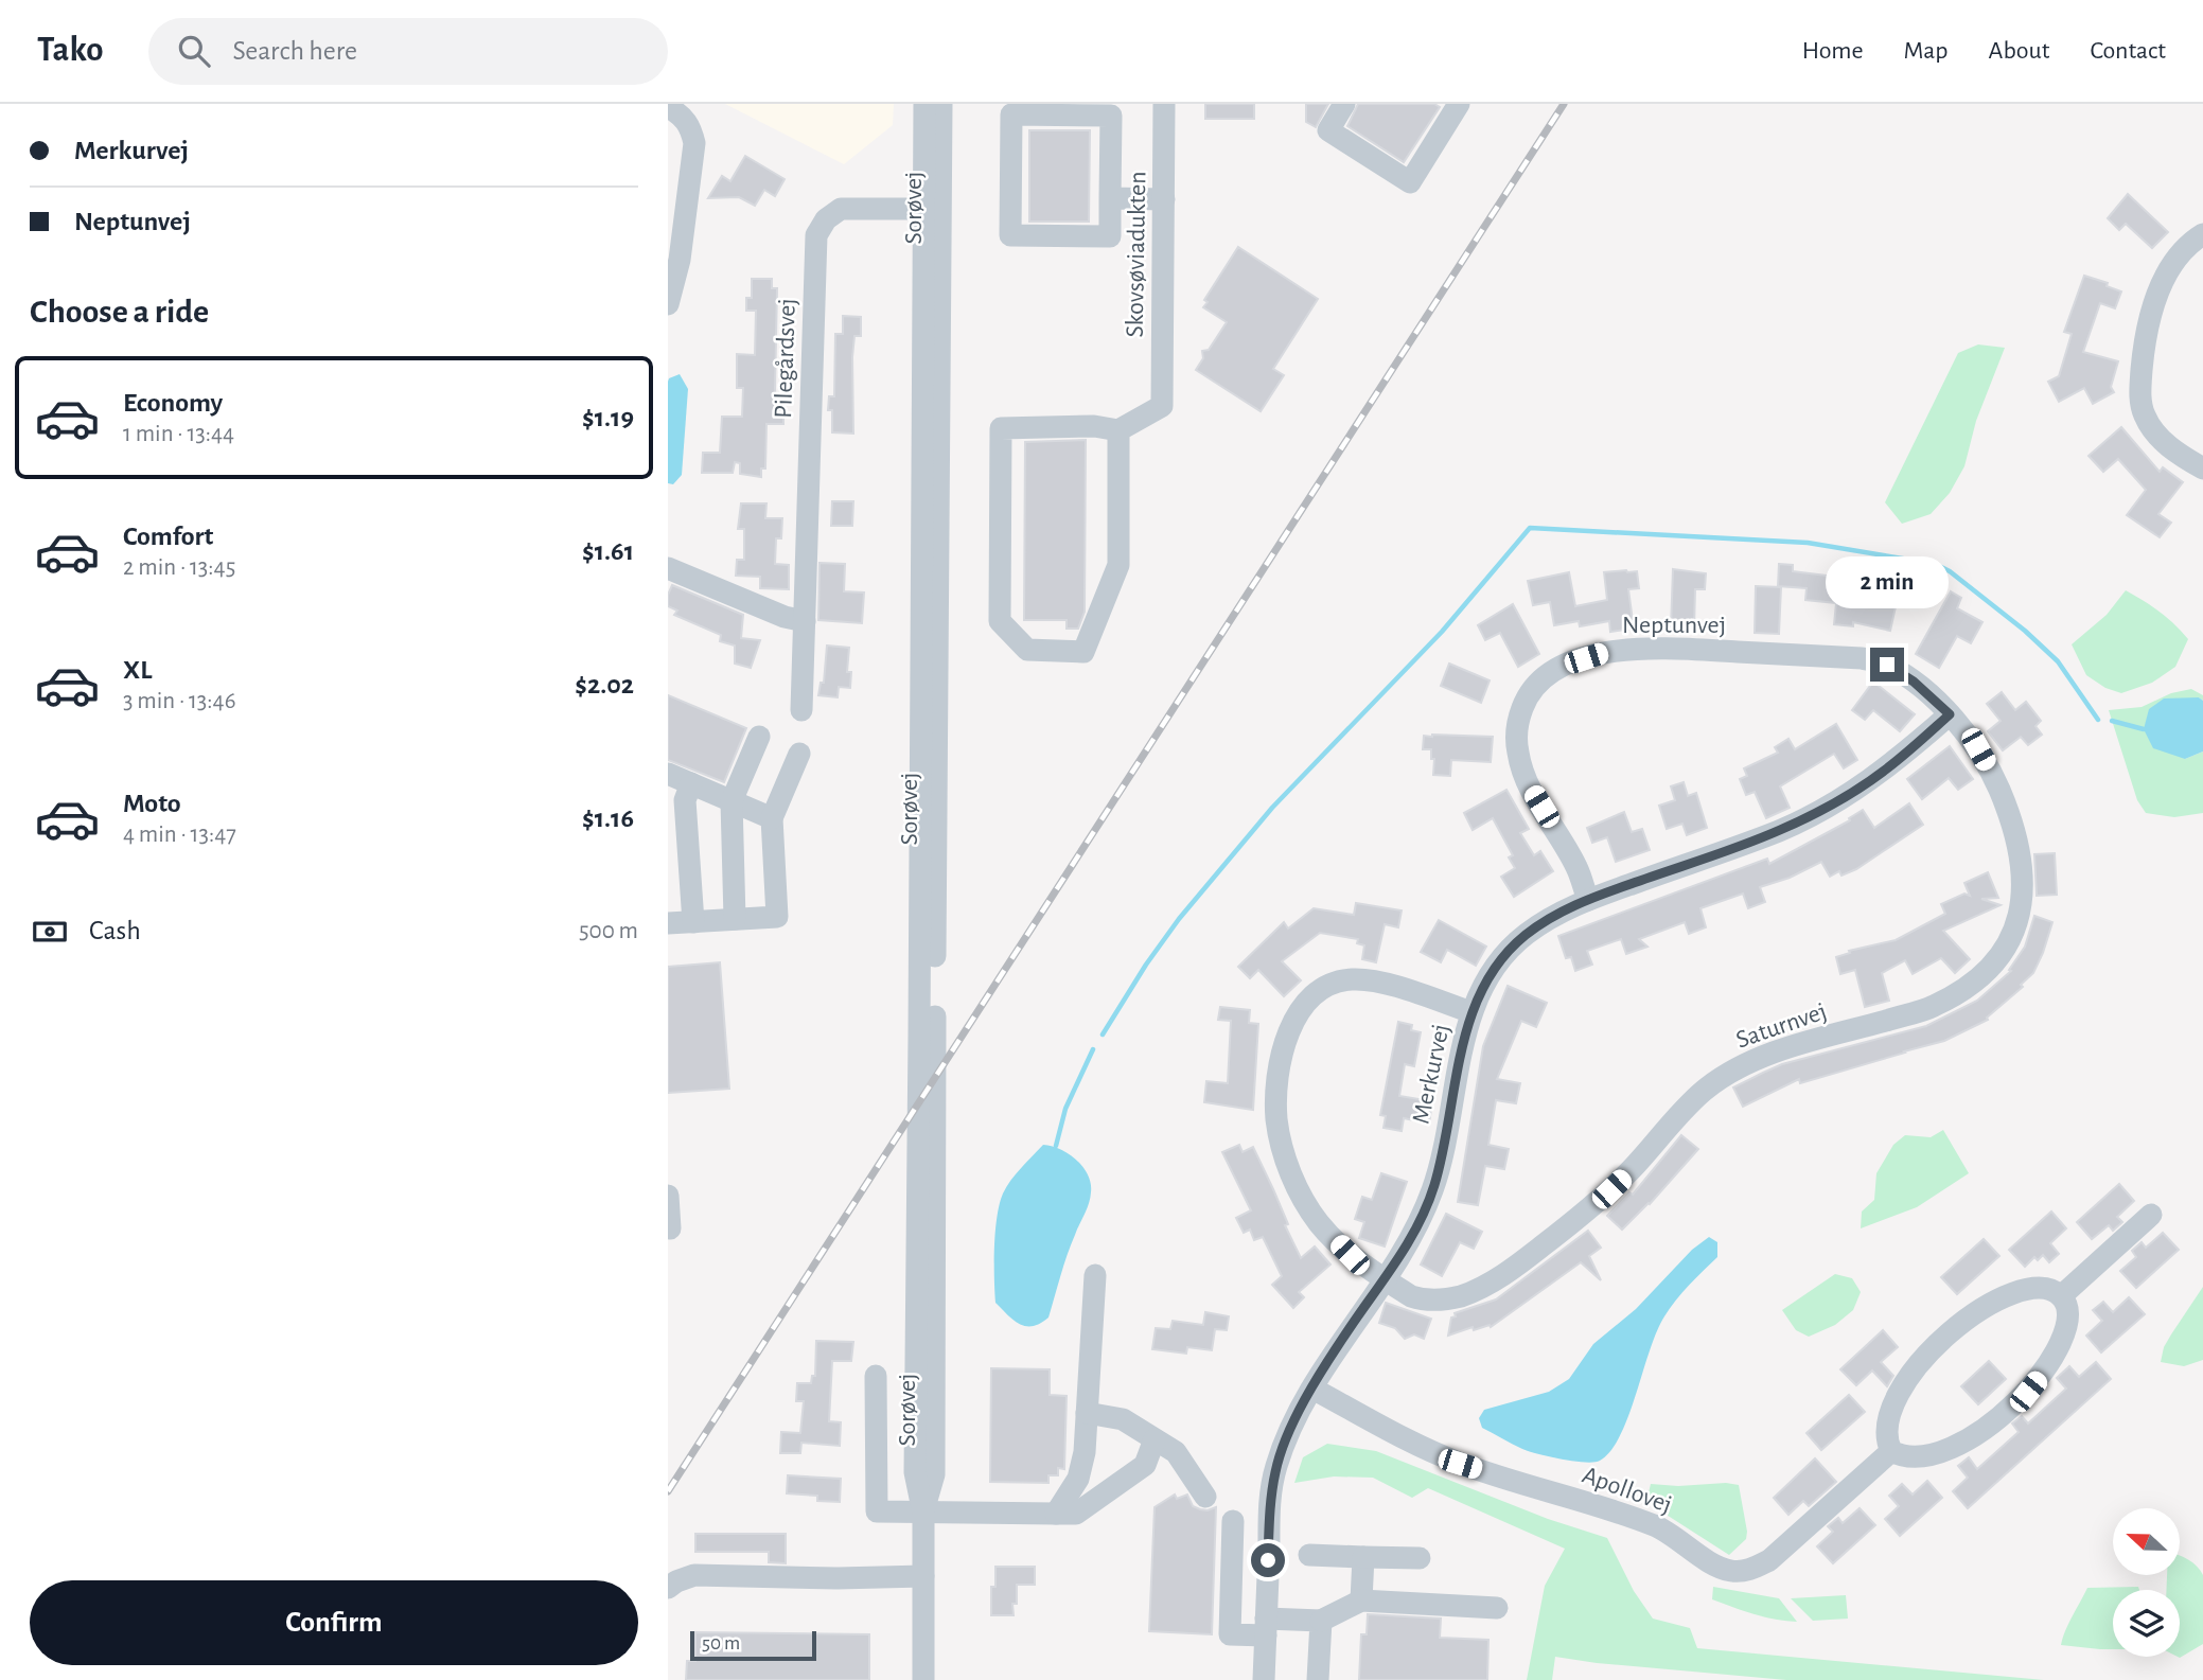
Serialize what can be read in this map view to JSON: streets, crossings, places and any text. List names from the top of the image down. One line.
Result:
{"streets":{"street":["Sorøvej","Skovsøviadukten","Pilegårdsvej","Neptunvej","Saturnvej","Merkurvej","Apollovej"]},"crossings":[["Sorøvej","Pilegårdsvej"],["Neptunvej","Saturnvej"],["Neptunvej","Merkurvej"],["Saturnvej","Merkurvej"],["Merkurvej","Apollovej"]],"scale_bar":"50 m","north":"left","page":{"header":"Tako","search":"Search here","nav":["Home","Map","About","Contact"],"banner":["Merkurvej","Neptunvej"],"heading":"Choose a ride","list":[{"name":"Economy","note":"1 min · 13:44","value":"$1.19"},{"name":"Comfort","note":"2 min · 13:45","value":"$1.61"},{"name":"XL","note":"3 min · 13:46","value":"$2.02"},{"name":"Moto","note":"4 min · 13:47","value":"$1.16"}],"bubble":"2 min","pay":["Cash","500 m"],"buttons":"Confirm","scale":"50 m"}}
